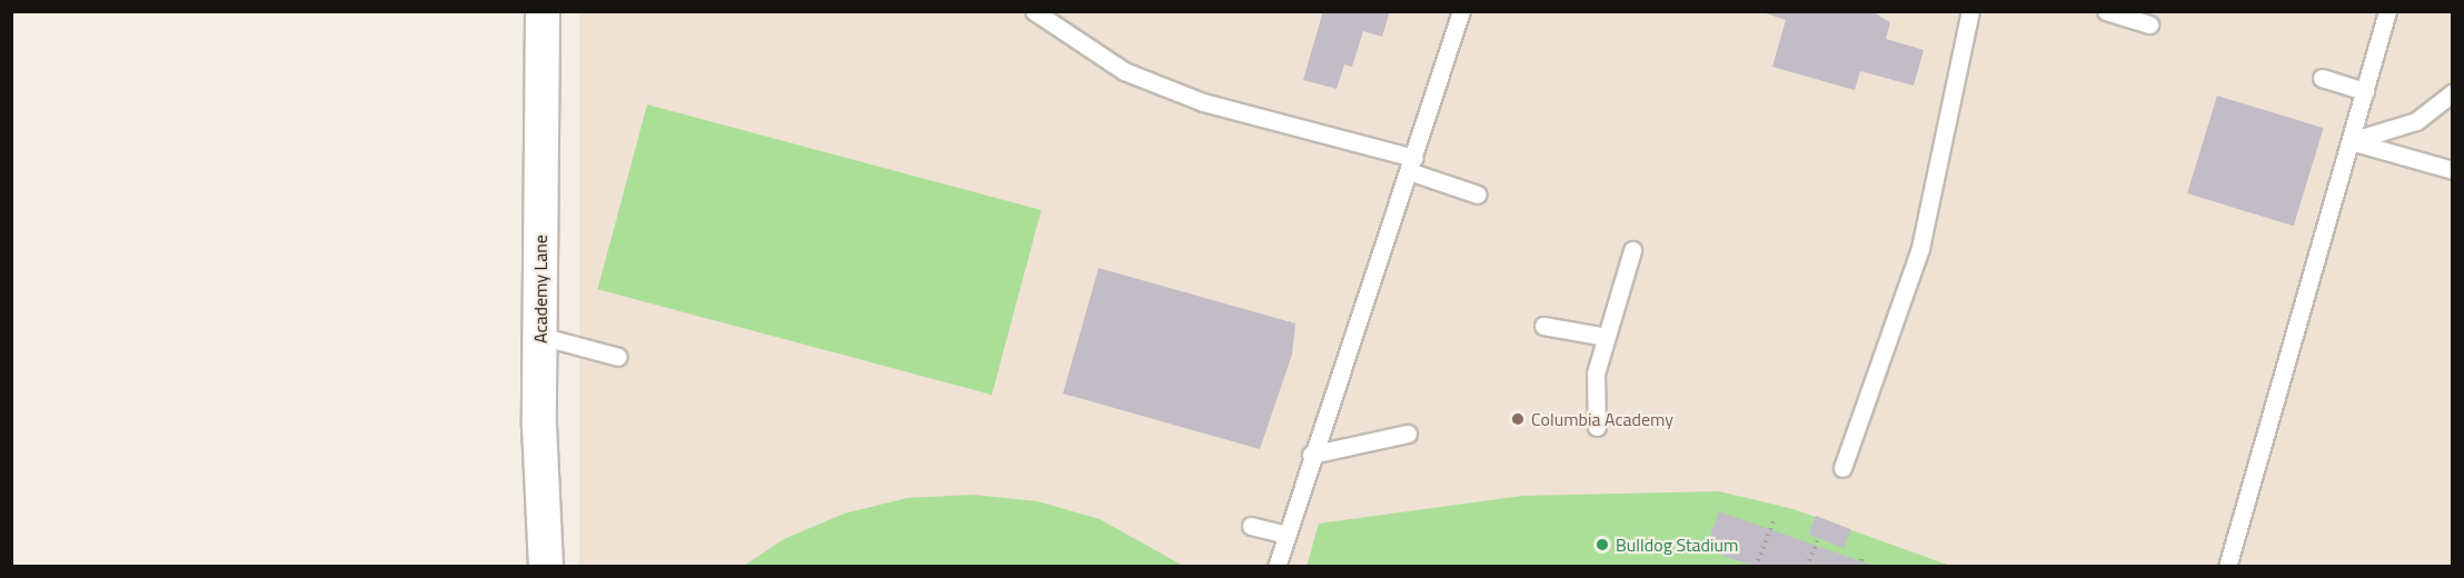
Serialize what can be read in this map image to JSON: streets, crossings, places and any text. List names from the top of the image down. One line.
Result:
{"streets":{"street":["Academy Lane"]},"places":["Columbia Academy","Bulldog Stadium"]}
